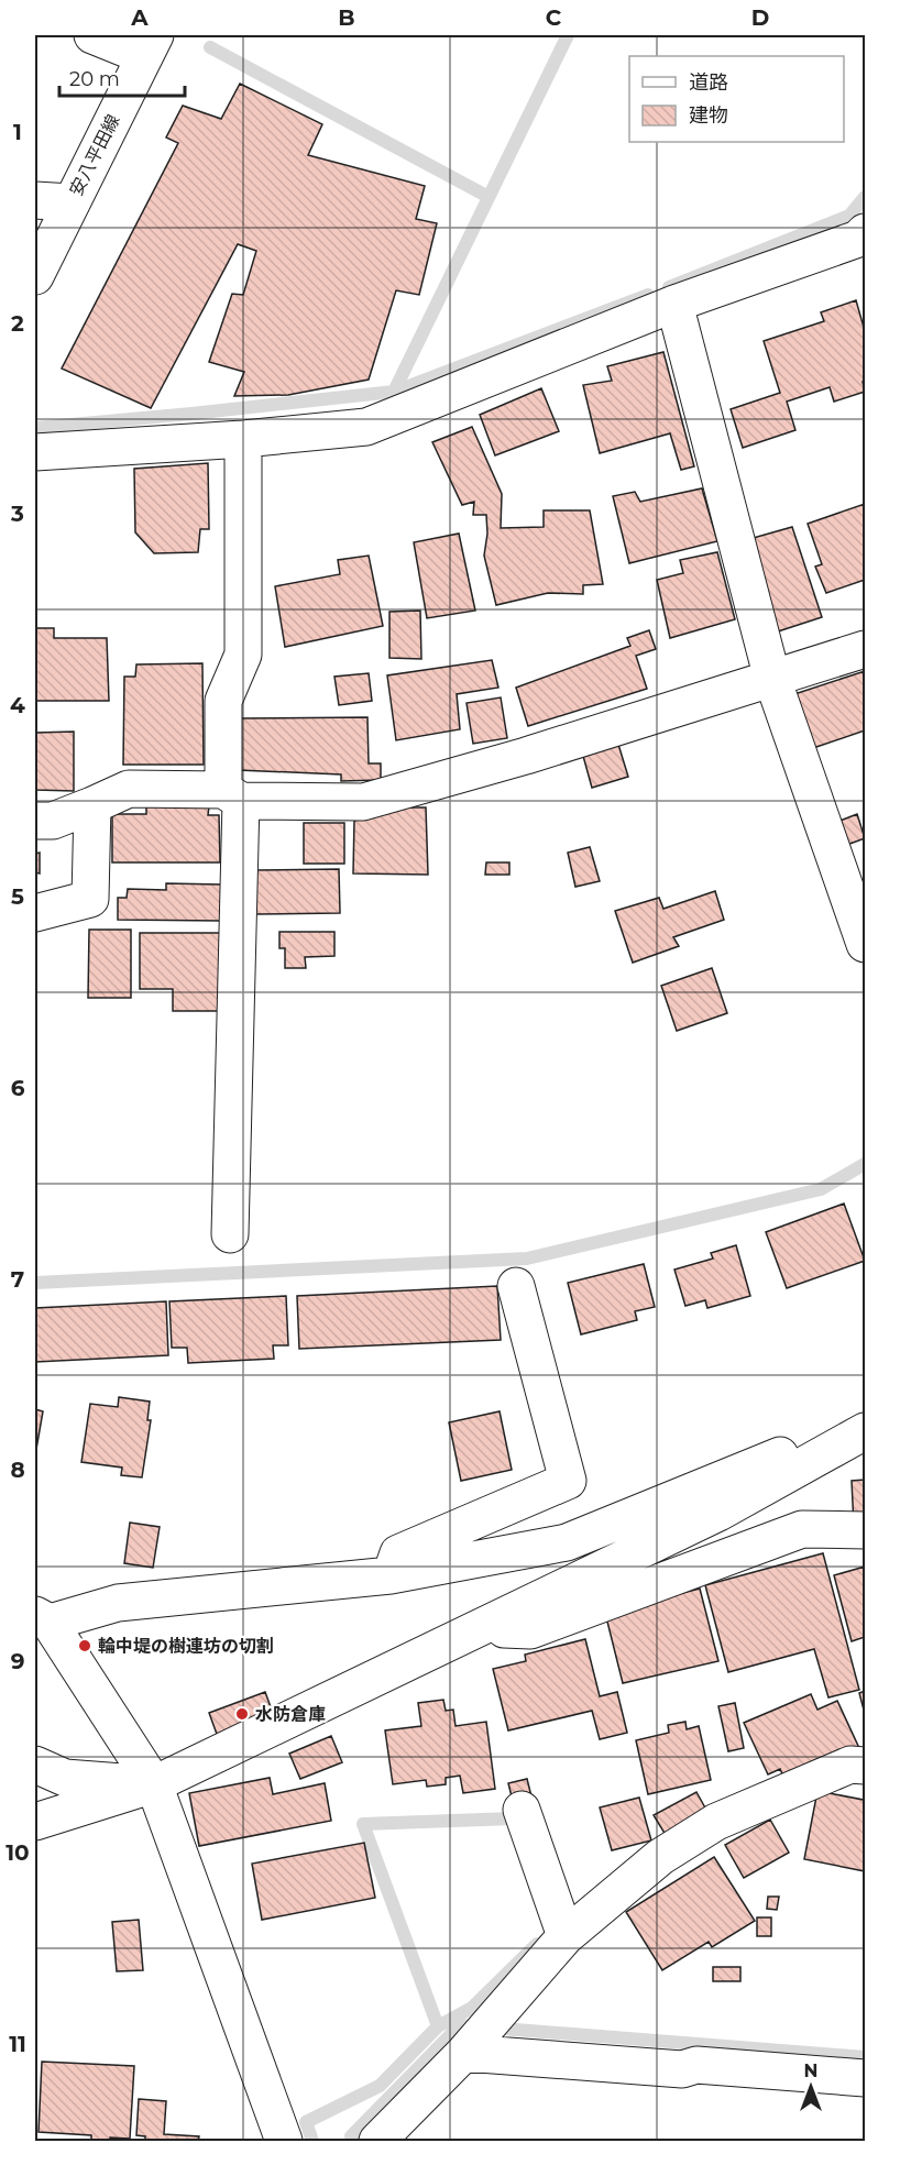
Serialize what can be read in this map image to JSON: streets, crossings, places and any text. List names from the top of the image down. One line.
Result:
{"streets":{"street":["安八平田線"]},"places":["輪中堤の樹連坊の切割","水防倉庫"],"legend":["道路","建物"],"scale_bar":"20 m","north":"top","grid":{"columns":["A","B","C","D"],"rows":["1","2","3","4","5","6","7","8","9","10","11"]}}
